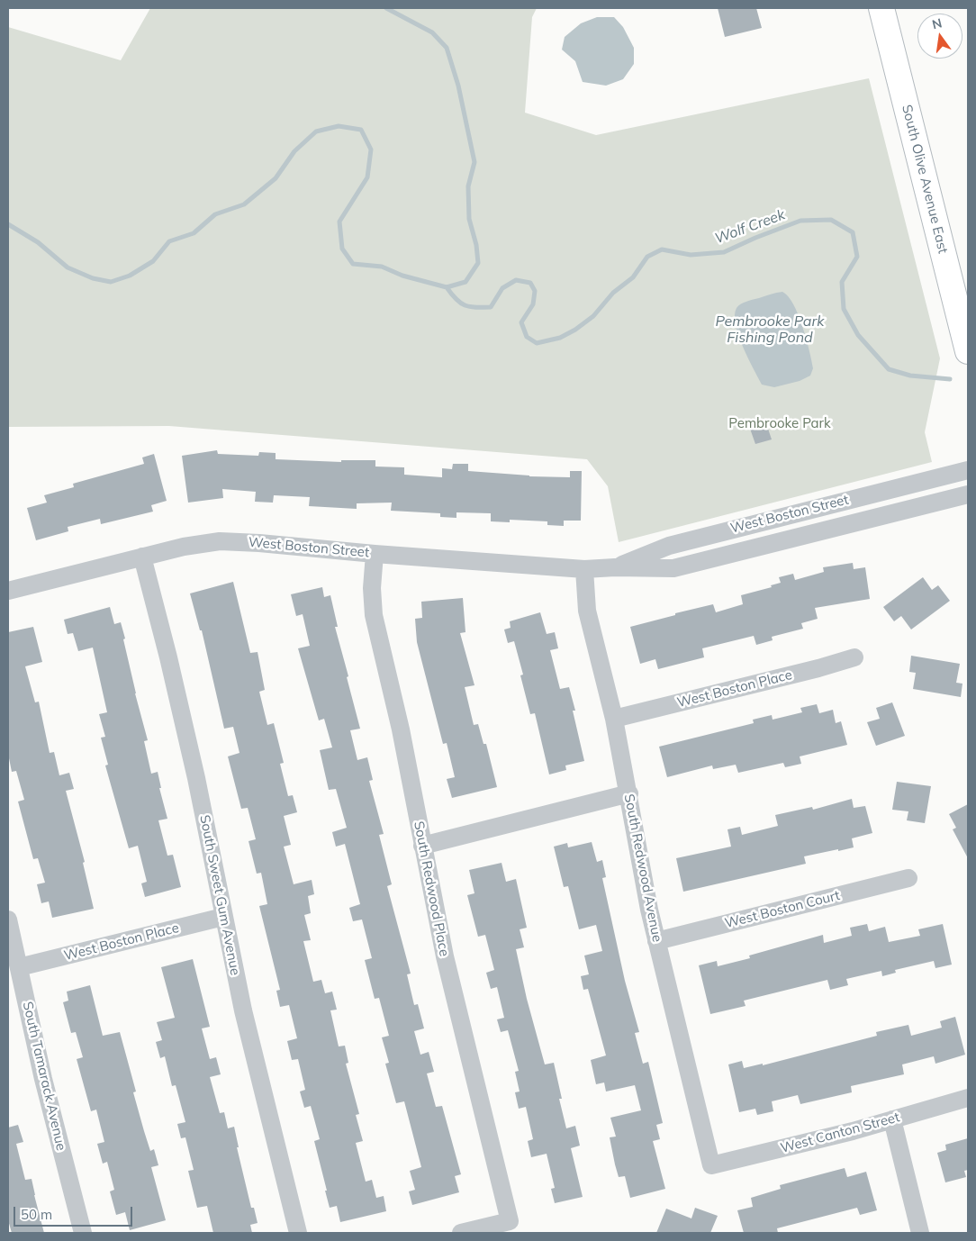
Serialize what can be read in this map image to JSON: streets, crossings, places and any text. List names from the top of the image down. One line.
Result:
{"streets":{"street":["South Olive Avenue East","West Boston Street","West Boston Place","South Redwood Avenue","South Redwood Place","South Sweet Gum Avenue","West Boston Court","South Tamarack Avenue","West Canton Street"]},"crossings":[["West Boston Street","South Redwood Avenue"],["West Boston Street","South Redwood Place"],["West Boston Street","South Sweet Gum Avenue"],["West Boston Place","South Redwood Avenue"],["West Boston Place","South Sweet Gum Avenue"],["West Boston Place","South Tamarack Avenue"],["South Redwood Avenue","West Boston Court"],["South Redwood Avenue","West Canton Street"]],"water":["Wolf Creek","Pembrooke Park Fishing Pond"],"parks":["Pembrooke Park"],"scale_bar":"50 m","north":"top"}
